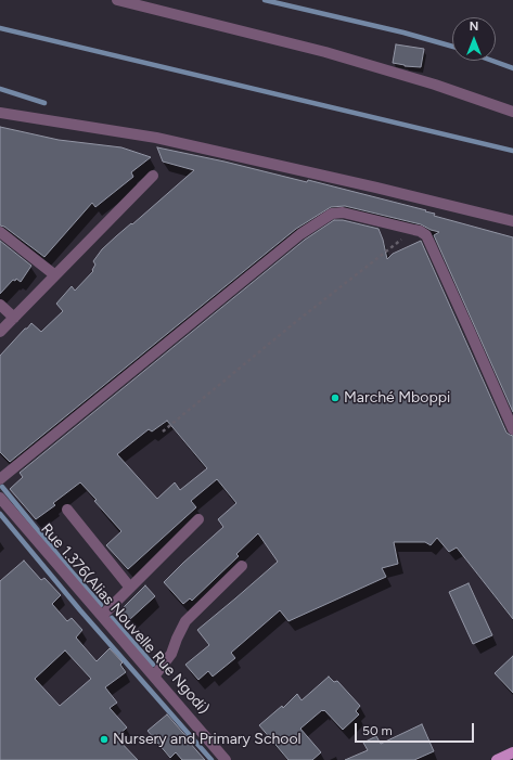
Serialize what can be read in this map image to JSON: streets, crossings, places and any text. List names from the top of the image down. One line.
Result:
{"streets":{"street":["Rue 1.376(Alias Nouvelle Rue Ngodi)"]},"places":["Marché Mboppi","Nursery and Primary School"],"scale_bar":"50 m","north":"top"}
